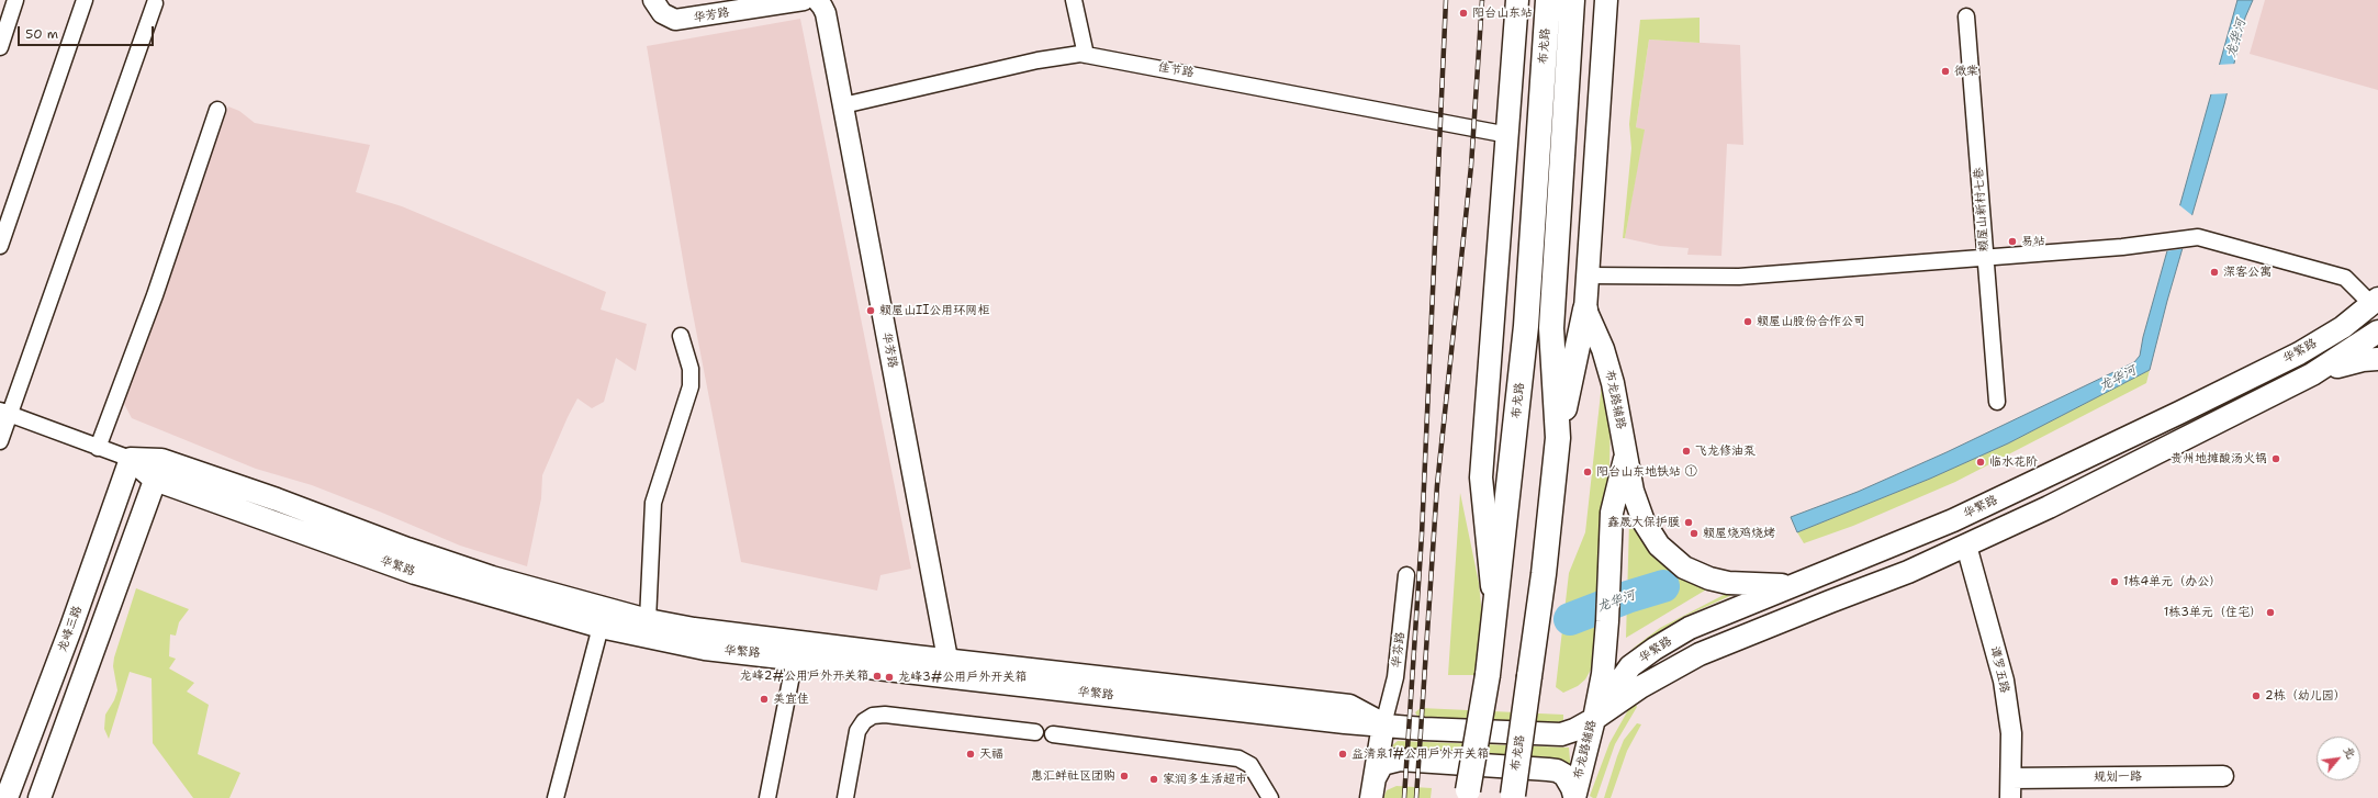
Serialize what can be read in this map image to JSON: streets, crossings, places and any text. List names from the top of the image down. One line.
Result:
{"streets":{"main road":["布龙路","华繁路","布龙路辅路","龙峰三路"],"street":["华芳路","佳节路","赖屋山新村七巷","华芬路","谭罗五路","规划一路"]},"crossings":[["华芳路","佳节路"],["华芳路","华繁路"],["华繁路","布龙路辅路"],["华繁路","龙峰三路"],["华繁路","华芬路"],["华繁路","谭罗五路"],["谭罗五路","规划一路"]],"water":["龙华河"],"places":["阳台山东站","微棠","易站","深客公寓","赖屋山II公用环网柜","赖屋山股份合作公司","飞龙修油泵","贵州地摊酸汤火锅","临水花阶","阳台山东地铁站 ①","鑫晟大保护膜","赖屋烧鸡烧烤","1栋4单元（办公）","1栋3单元（住宅）","龙峰2#公用户外开关箱","龙峰3#公用户外开关箱","2栋（幼儿园）","美宜佳","天福","益清泉1#公用户外开关箱","惠汇鲜社区团购","家润多生活超市"],"scale_bar":"50 m","north":"top right"}
